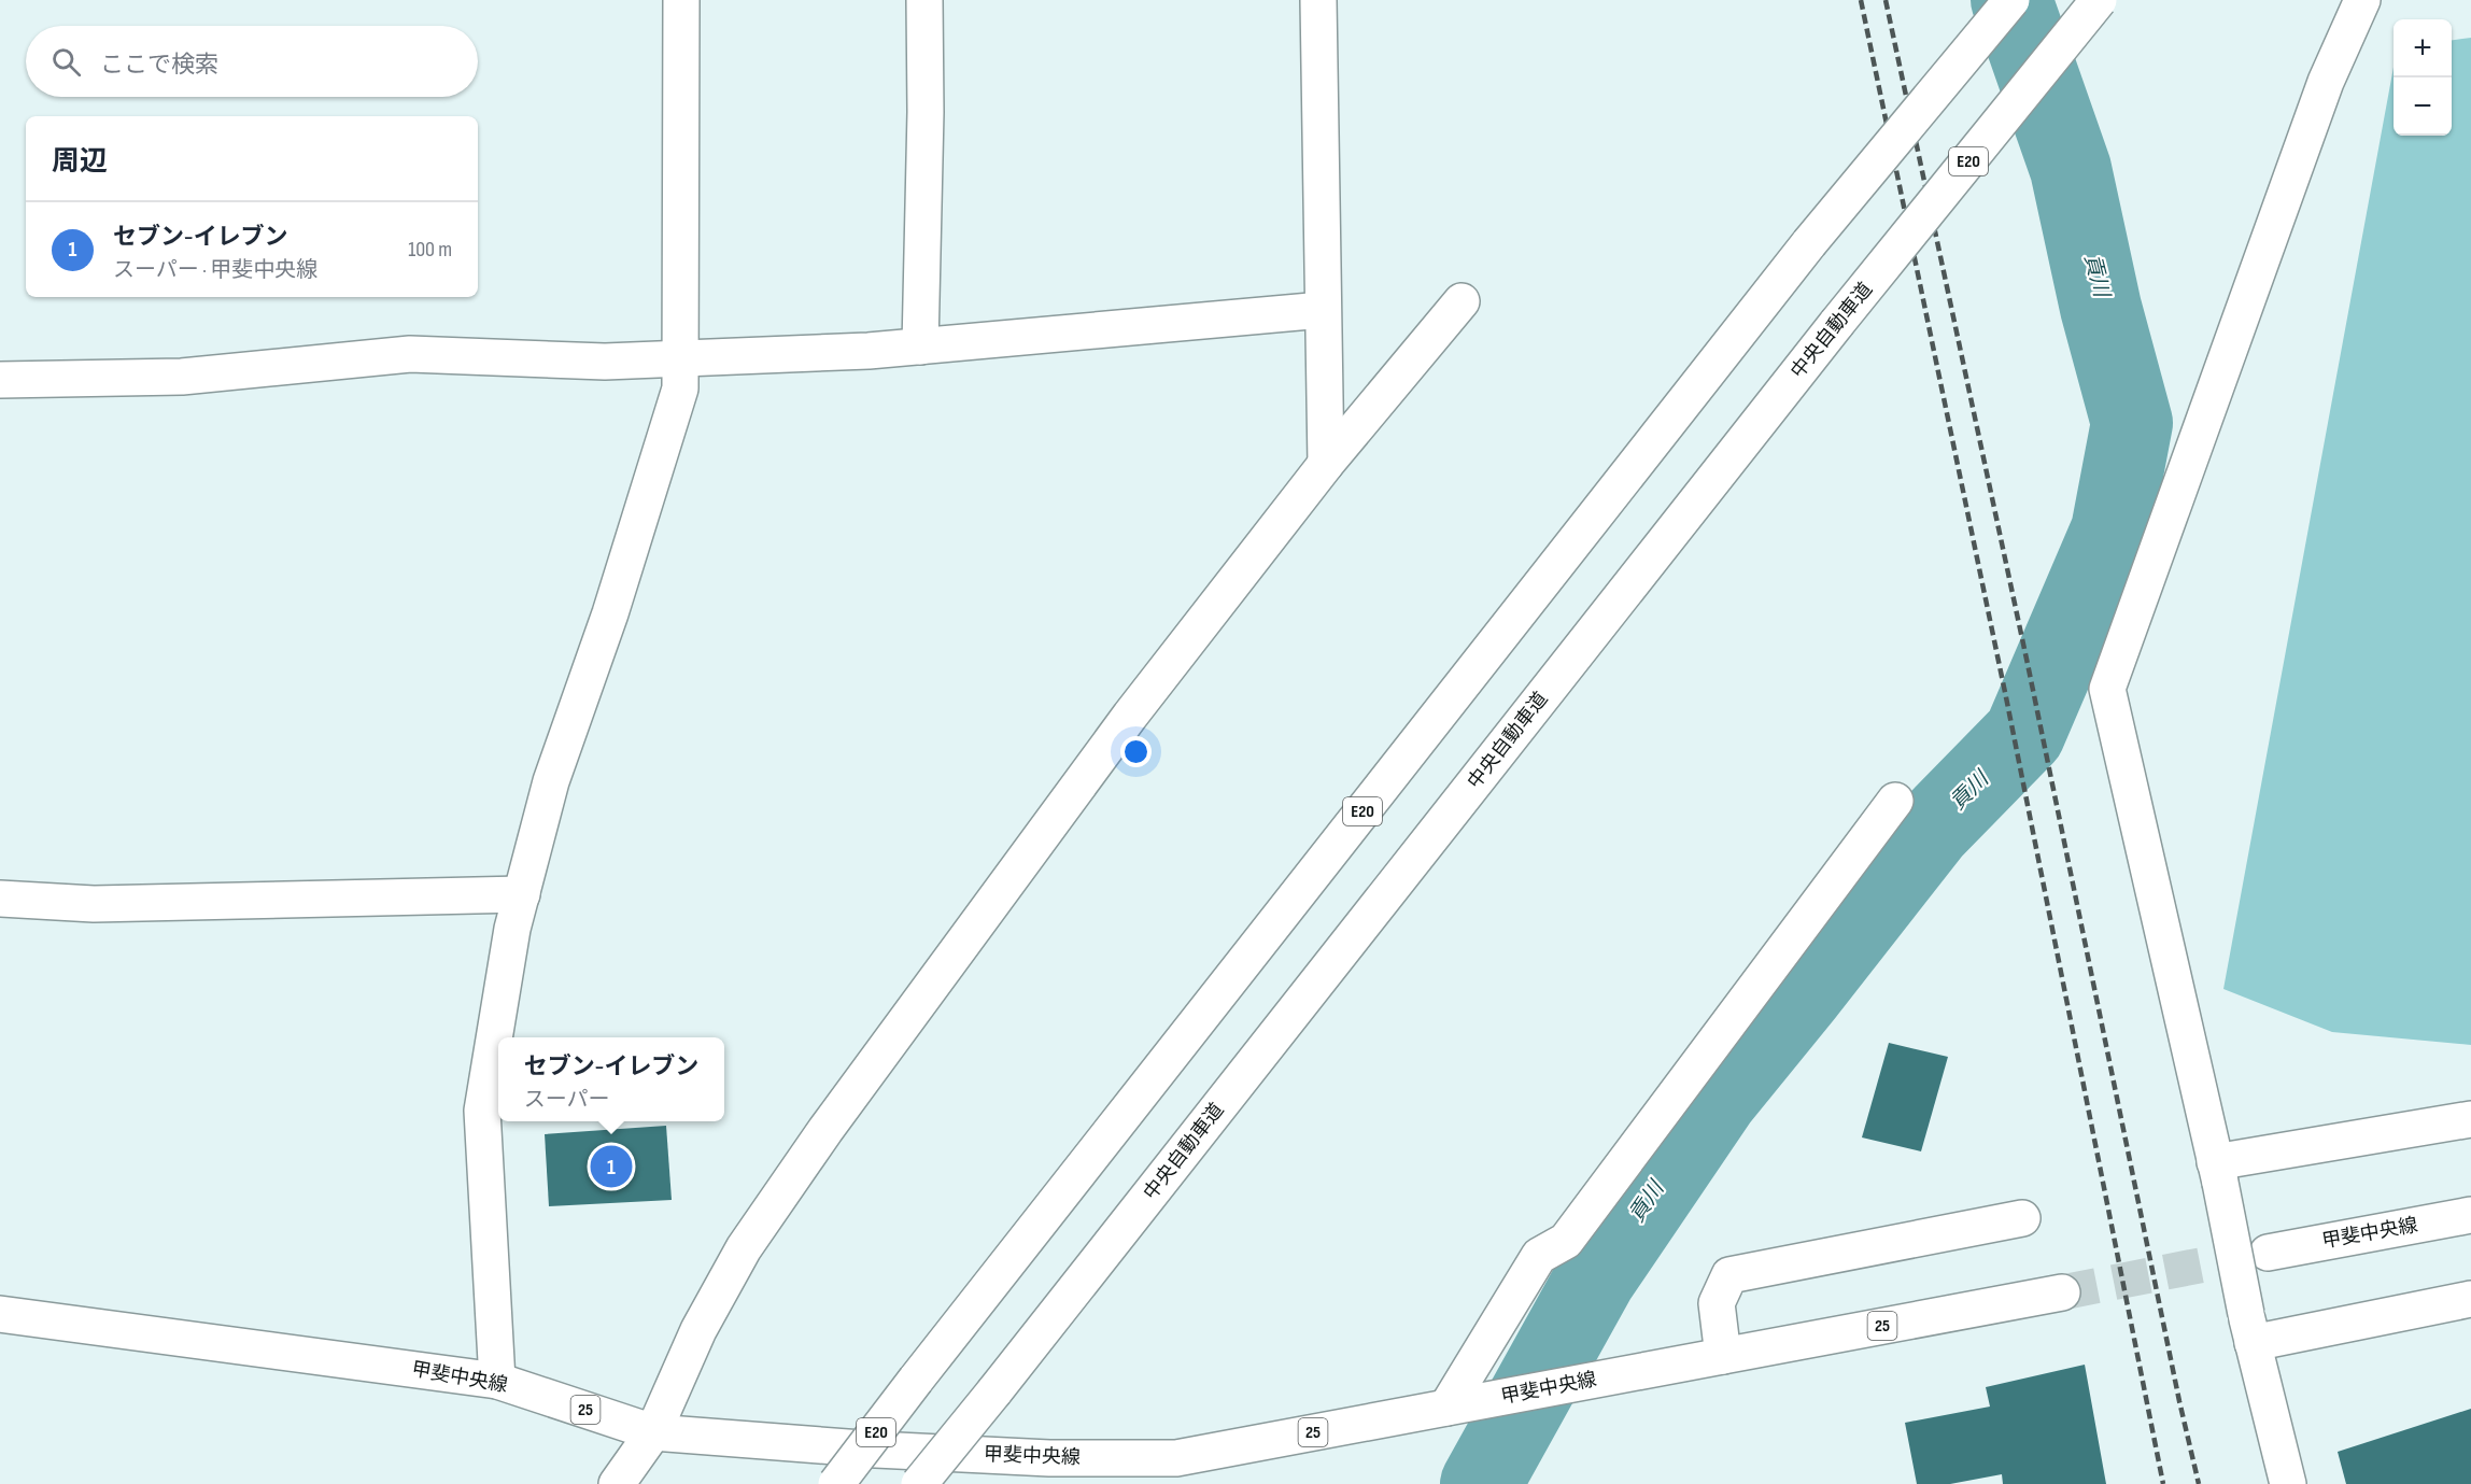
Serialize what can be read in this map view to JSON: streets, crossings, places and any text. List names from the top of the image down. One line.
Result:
{"streets":{"main road":["E20","中央自動車道","甲斐中央線","25"]},"water":["貢川"],"page":{"map_buttons":["+","−"],"search":"ここで検索","heading":"周辺","list":[{"mark":"1","name":"セブン-イレブン","note":"スーパー · 甲斐中央線","value":"100 m"}],"popup":["セブン-イレブン","スーパー"],"pins":"1"}}
